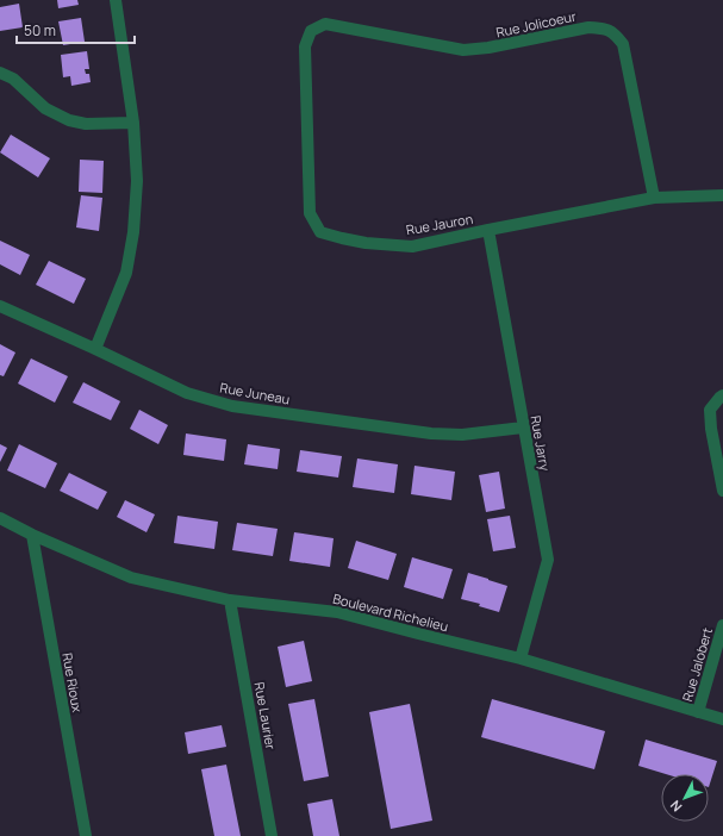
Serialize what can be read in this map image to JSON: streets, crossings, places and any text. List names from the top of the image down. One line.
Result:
{"streets":{"street":["Rue Jolicoeur","Rue Jauron","Rue Juneau","Rue Jarry","Boulevard Richelieu","Rue Jalobert","Rue Rioux","Rue Laurier"]},"crossings":[["Rue Jolicoeur","Rue Jauron"],["Rue Jauron","Rue Jarry"],["Rue Juneau","Rue Jarry"],["Rue Jarry","Boulevard Richelieu"],["Boulevard Richelieu","Rue Jalobert"],["Boulevard Richelieu","Rue Rioux"],["Boulevard Richelieu","Rue Laurier"]],"scale_bar":"50 m","north":"bottom left"}
